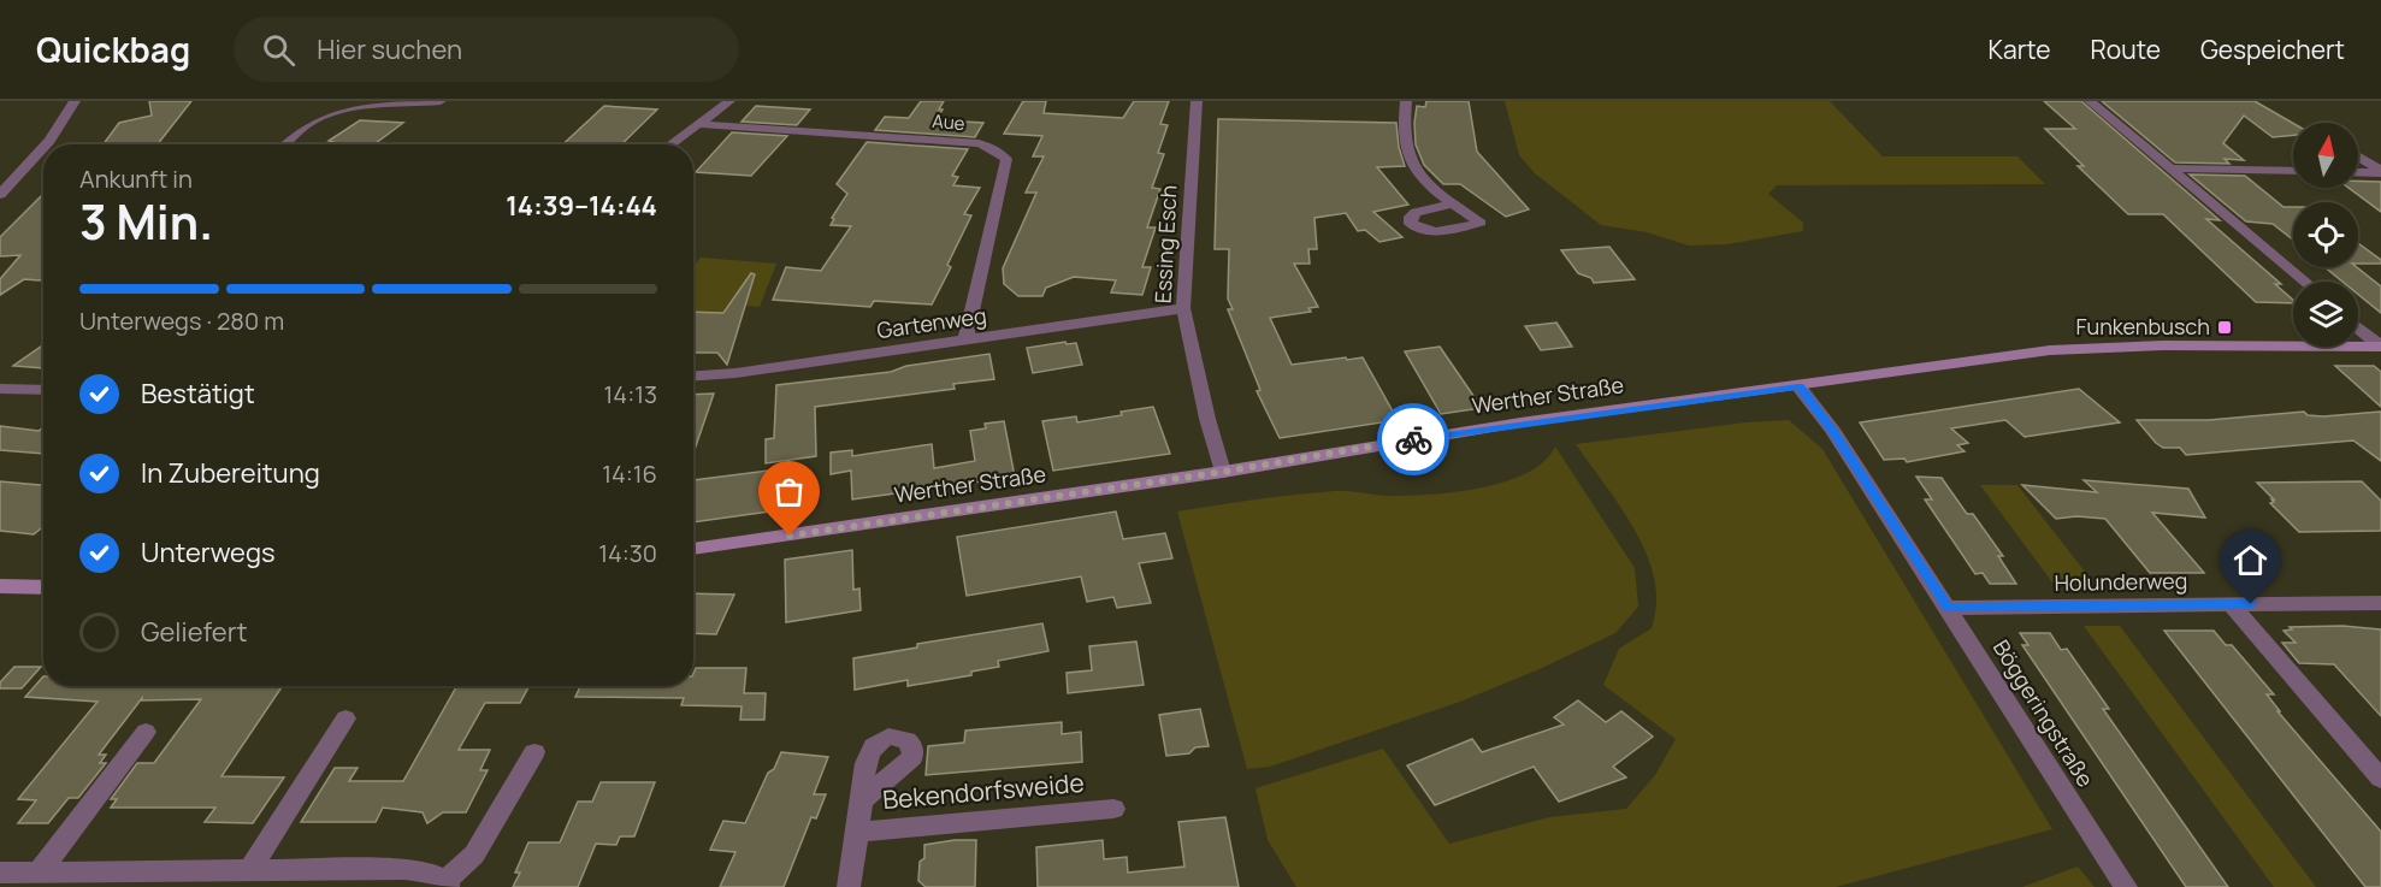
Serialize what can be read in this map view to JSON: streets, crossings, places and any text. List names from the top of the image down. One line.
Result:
{"streets":{"main road":["Werther Straße"],"street":["Aue","Essing Esch","Gartenweg","Holunderweg","Böggeringstraße","Bekendorfsweide"]},"crossings":[["Aue","Gartenweg"],["Essing Esch","Gartenweg"],["Essing Esch","Werther Straße"],["Werther Straße","Böggeringstraße"],["Holunderweg","Böggeringstraße"]],"places":{"transit":["Funkenbusch"]},"north":"top","page":{"header":"Quickbag","search":"Hier suchen","nav":["Karte","Route","Gespeichert"],"heading":["3 Min.","Ankunft in","14:39–14:44"],"bar":"Unterwegs · 280 m","list":[["Bestätigt","14:13"],["In Zubereitung","14:16"],["Unterwegs","14:30"],"Geliefert"]}}
